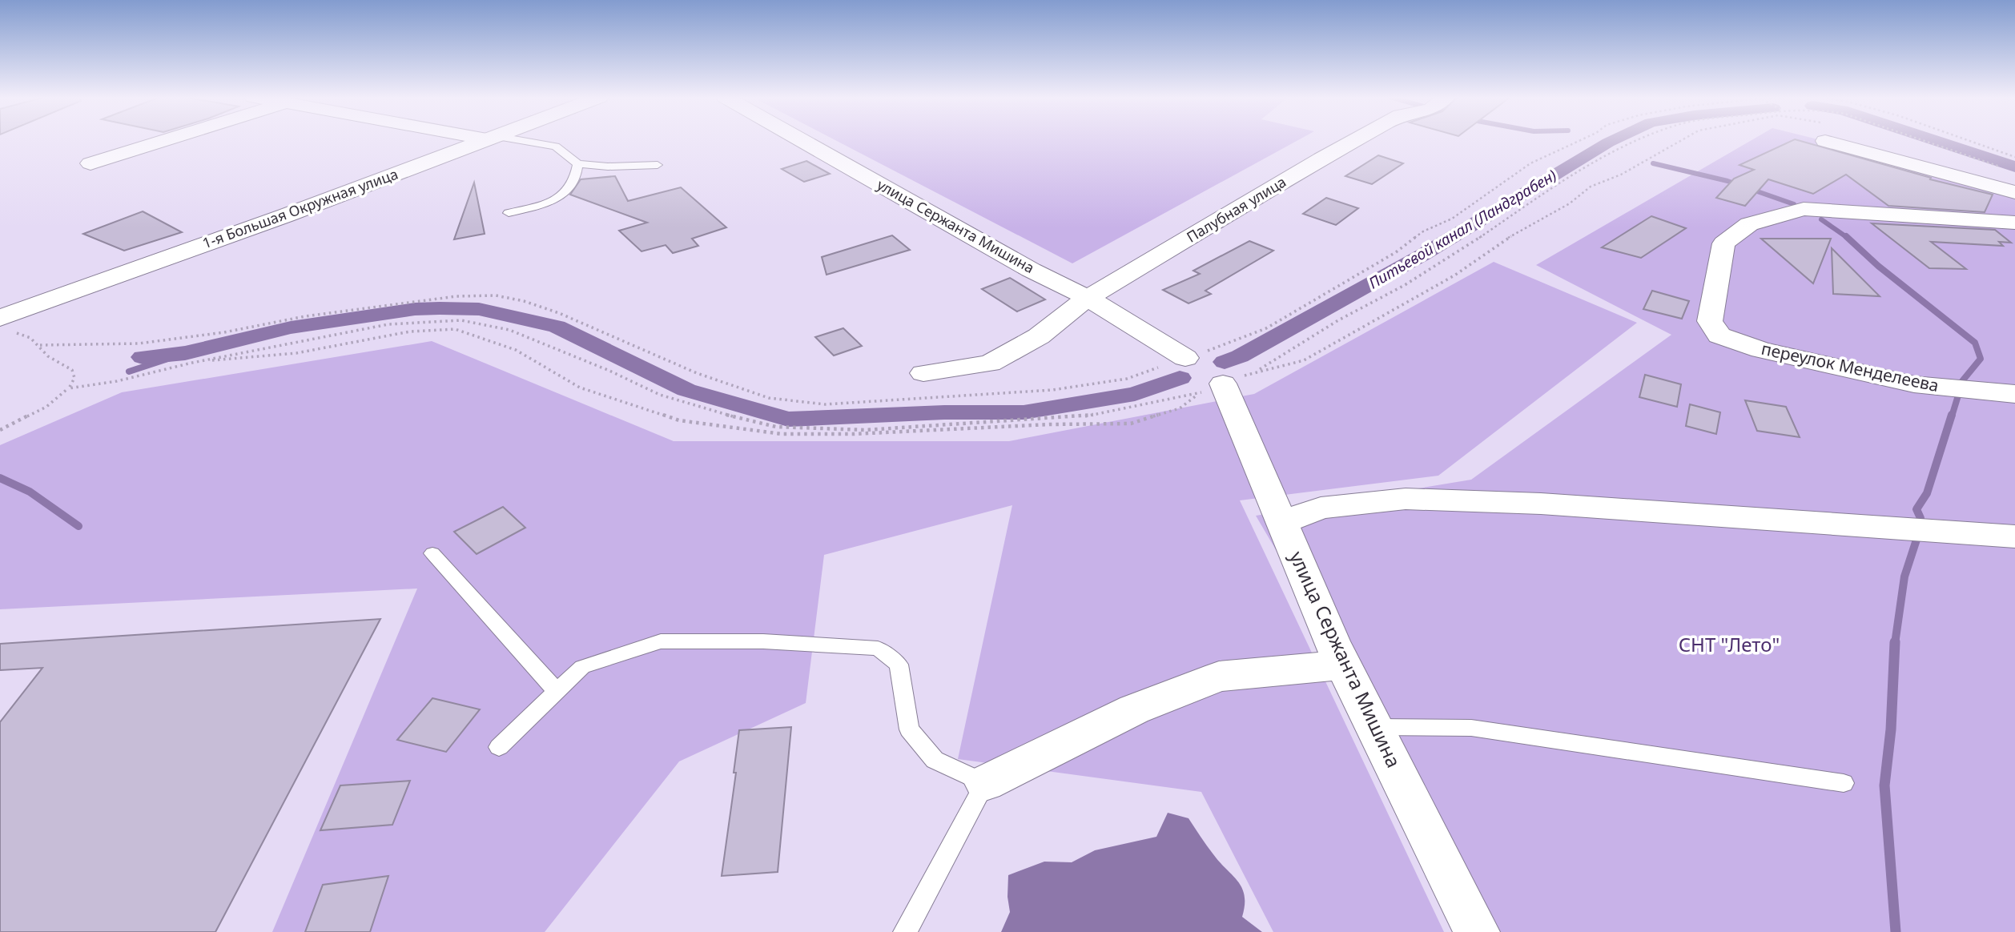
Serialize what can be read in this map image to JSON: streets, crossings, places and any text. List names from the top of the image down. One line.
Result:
{"streets":{"street":["1-я Большая Окружная улица","Палубная улица","улица Сержанта Мишина","переулок Менделеева"]},"crossings":[["Палубная улица","улица Сержанта Мишина"]],"water":["Питьевой канал (Ландграбен)"],"parks":["СНТ \"Лето\""]}
